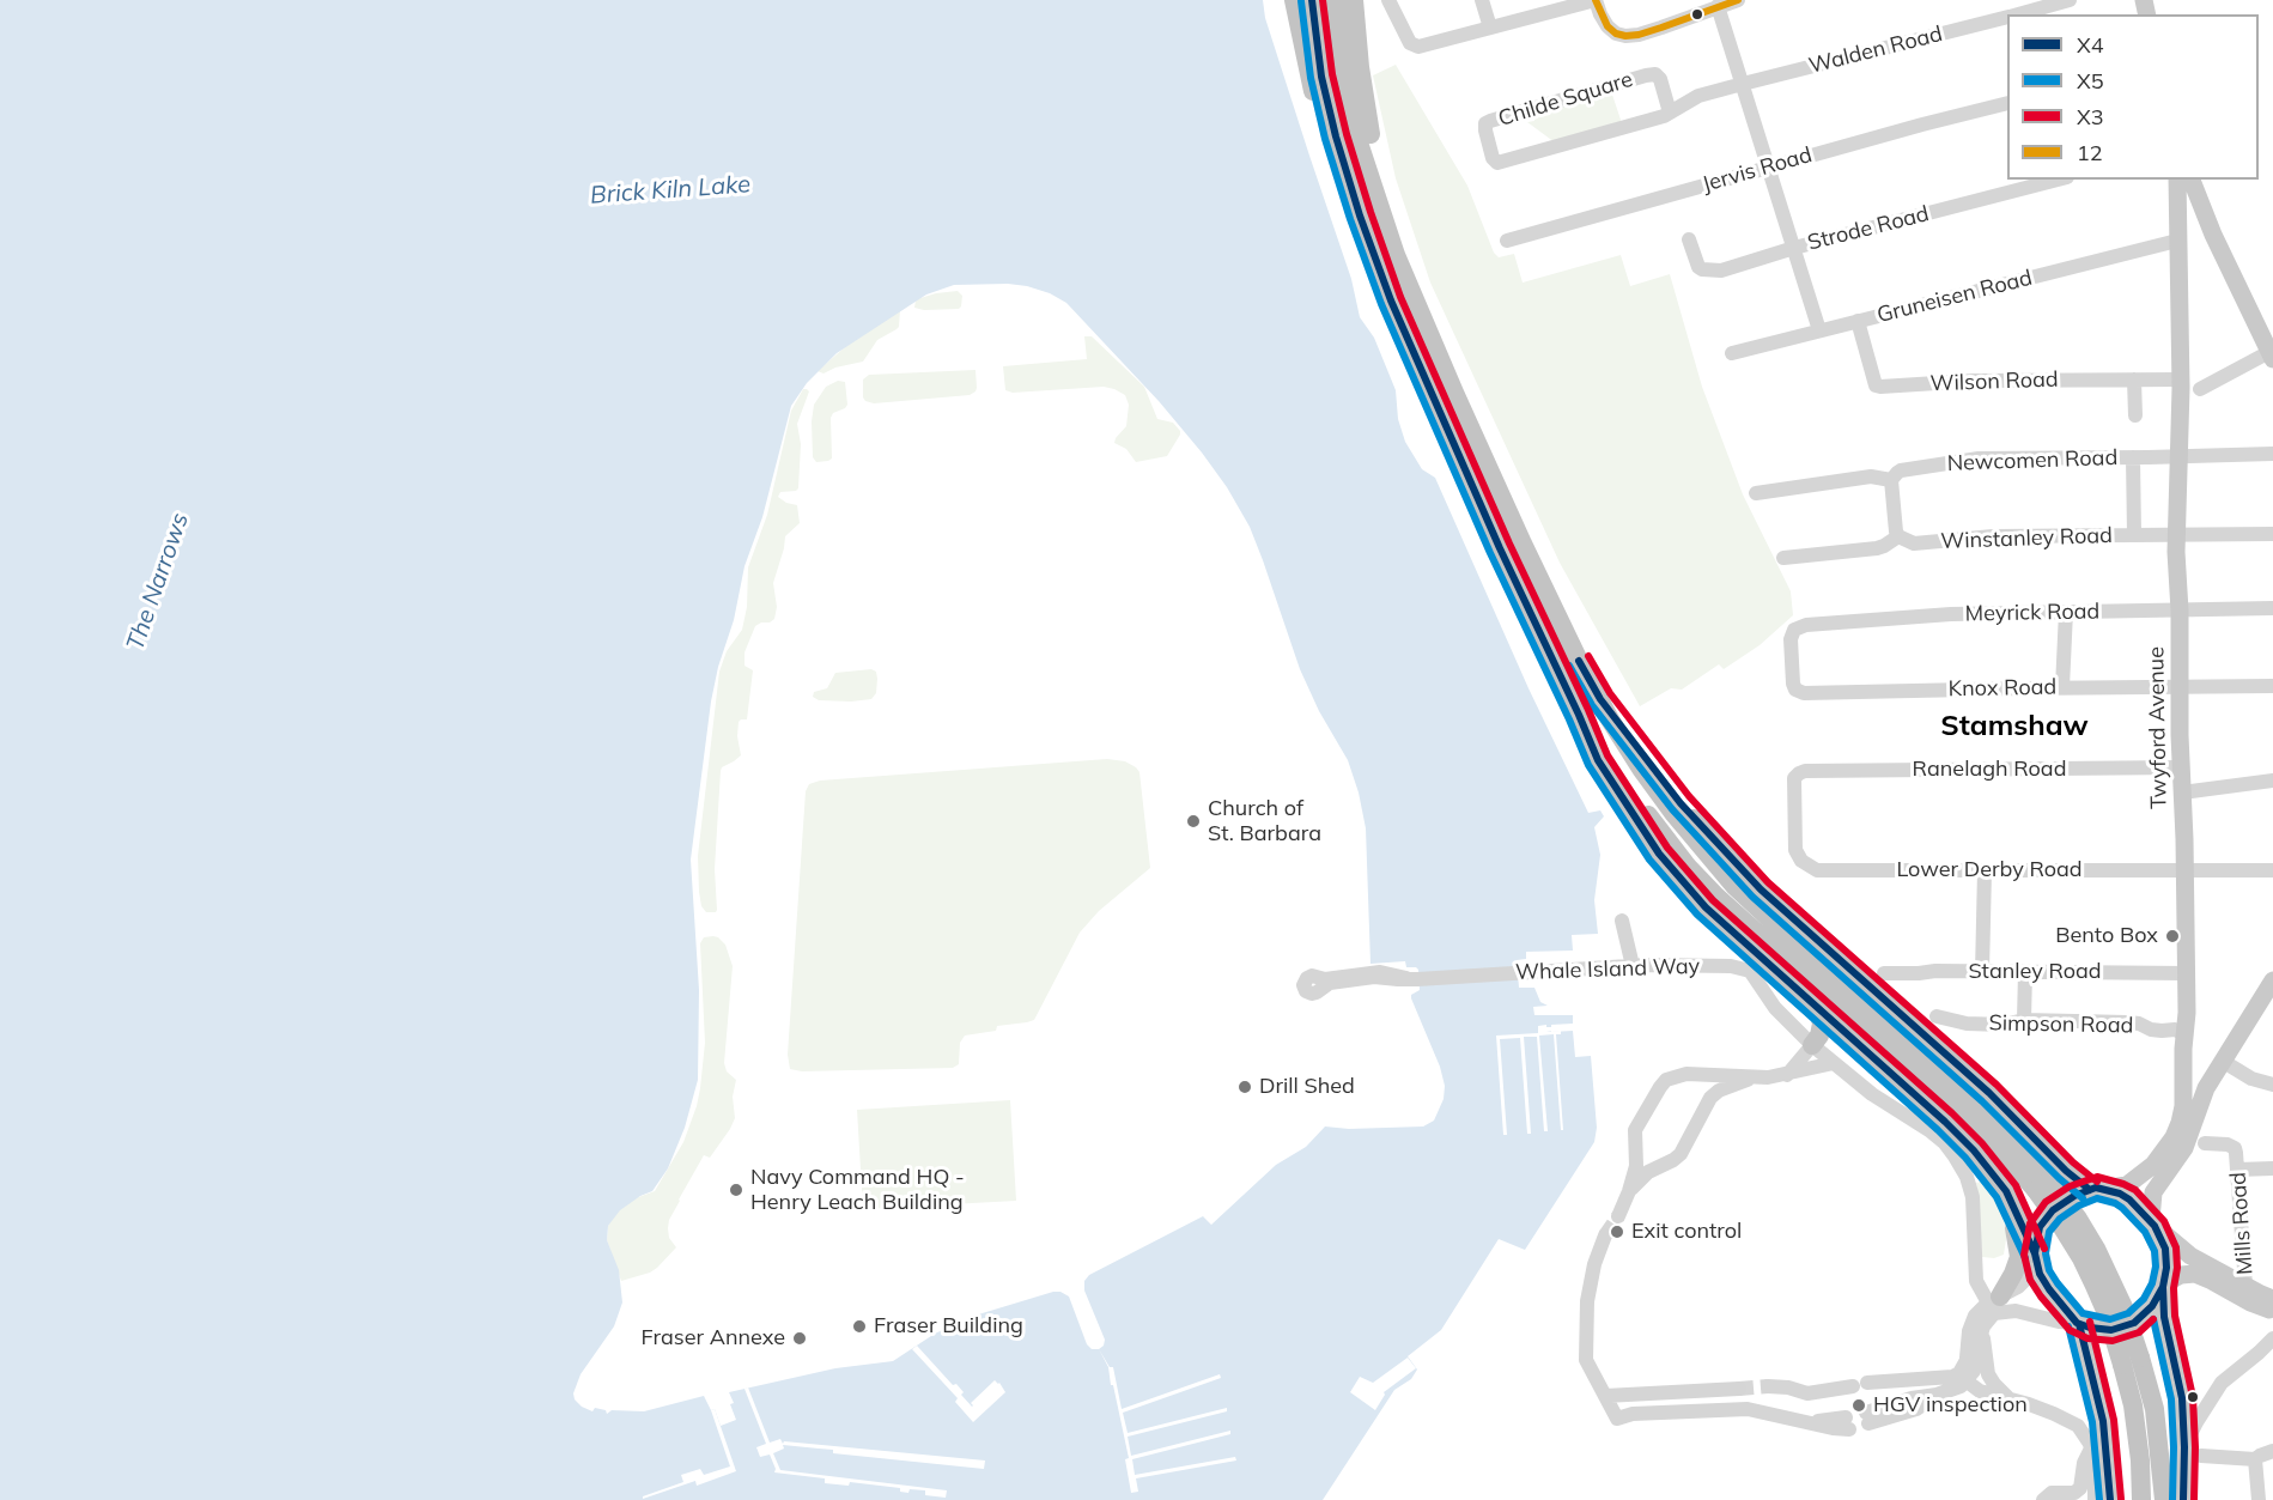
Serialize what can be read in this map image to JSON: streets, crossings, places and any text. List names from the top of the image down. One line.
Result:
{"streets":{"main road":["Twyford Avenue"],"street":["Walden Road","Childe Square","Jervis Road","Strode Road","Gruneisen Road","Wilson Road","Newcomen Road","Winstanley Road","Meyrick Road","Knox Road","Ranelagh Road","Lower Derby Road","Whale Island Way","Stanley Road","Simpson Road","Mills Road"]},"crossings":[["Walden Road","Childe Square"],["Gruneisen Road","Wilson Road"],["Gruneisen Road","Twyford Avenue"],["Wilson Road","Twyford Avenue"],["Newcomen Road","Twyford Avenue"],["Winstanley Road","Twyford Avenue"],["Meyrick Road","Knox Road"],["Meyrick Road","Twyford Avenue"],["Knox Road","Twyford Avenue"],["Twyford Avenue","Ranelagh Road"],["Twyford Avenue","Lower Derby Road"],["Twyford Avenue","Stanley Road"],["Twyford Avenue","Simpson Road"],["Ranelagh Road","Lower Derby Road"]],"districts":["Stamshaw"],"water":["Brick Kiln Lake","The Narrows"],"places":["Church of St. Barbara","Bento Box","Drill Shed","Navy Command HQ - Henry Leach Building","Exit control","Fraser Building","Fraser Annexe","HGV inspection"],"lines":["transit line X4","transit line X3","transit line 12","transit line X5"],"legend":["X4","X5","X3","12"]}
